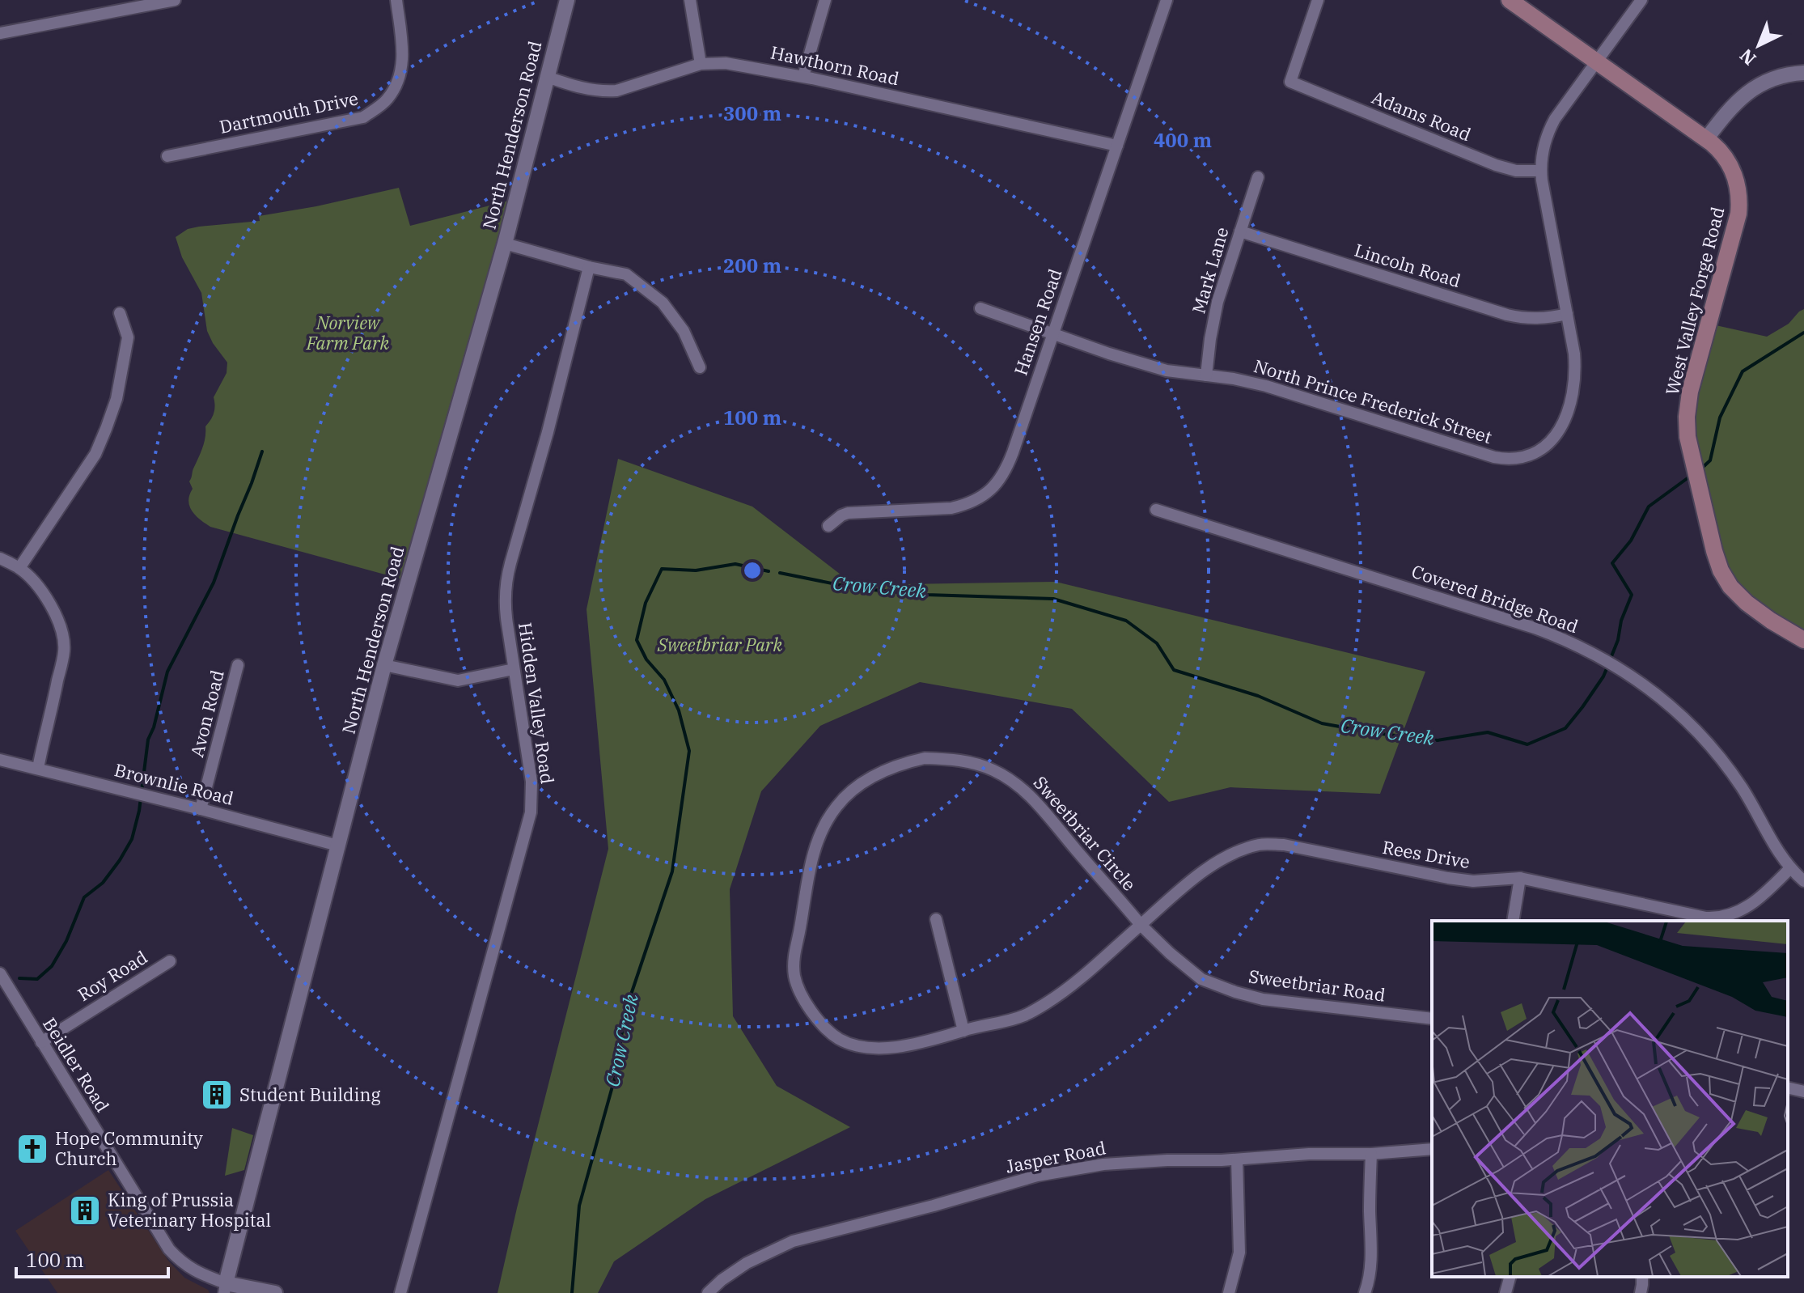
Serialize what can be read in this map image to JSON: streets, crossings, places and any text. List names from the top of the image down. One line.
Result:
{"streets":{"main road":["West Valley Forge Road"],"street":["Hawthorn Road","Dartmouth Drive","Adams Road","North Henderson Road","Lincoln Road","Mark Lane","Hansen Road","North Prince Frederick Street","Covered Bridge Road","Hidden Valley Road","Avon Road","Brownlie Road","Sweetbriar Circle","Rees Drive","Roy Road","Sweetbriar Road","Beidler Road","Jasper Road"]},"crossings":[["Hawthorn Road","North Henderson Road"],["Hawthorn Road","Hansen Road"],["Adams Road","North Prince Frederick Street"],["North Henderson Road","Brownlie Road"],["North Henderson Road","Beidler Road"],["Lincoln Road","Mark Lane"],["Lincoln Road","North Prince Frederick Street"],["Mark Lane","North Prince Frederick Street"],["West Valley Forge Road","North Prince Frederick Street"],["Hansen Road","North Prince Frederick Street"],["Covered Bridge Road","Rees Drive"],["Avon Road","Brownlie Road"],["Sweetbriar Circle","Rees Drive"],["Sweetbriar Circle","Sweetbriar Road"],["Rees Drive","Sweetbriar Road"],["Roy Road","Beidler Road"]],"water":["Crow Creek"],"parks":["Norview Farm Park","Sweetbriar Park"],"places":{"building":["Student Building","King of Prussia Veterinary Hospital"],"church":["Hope Community Church"]},"scale_bar":"100 m","north":"bottom left","rings":["300 m","400 m","200 m","100 m"]}
